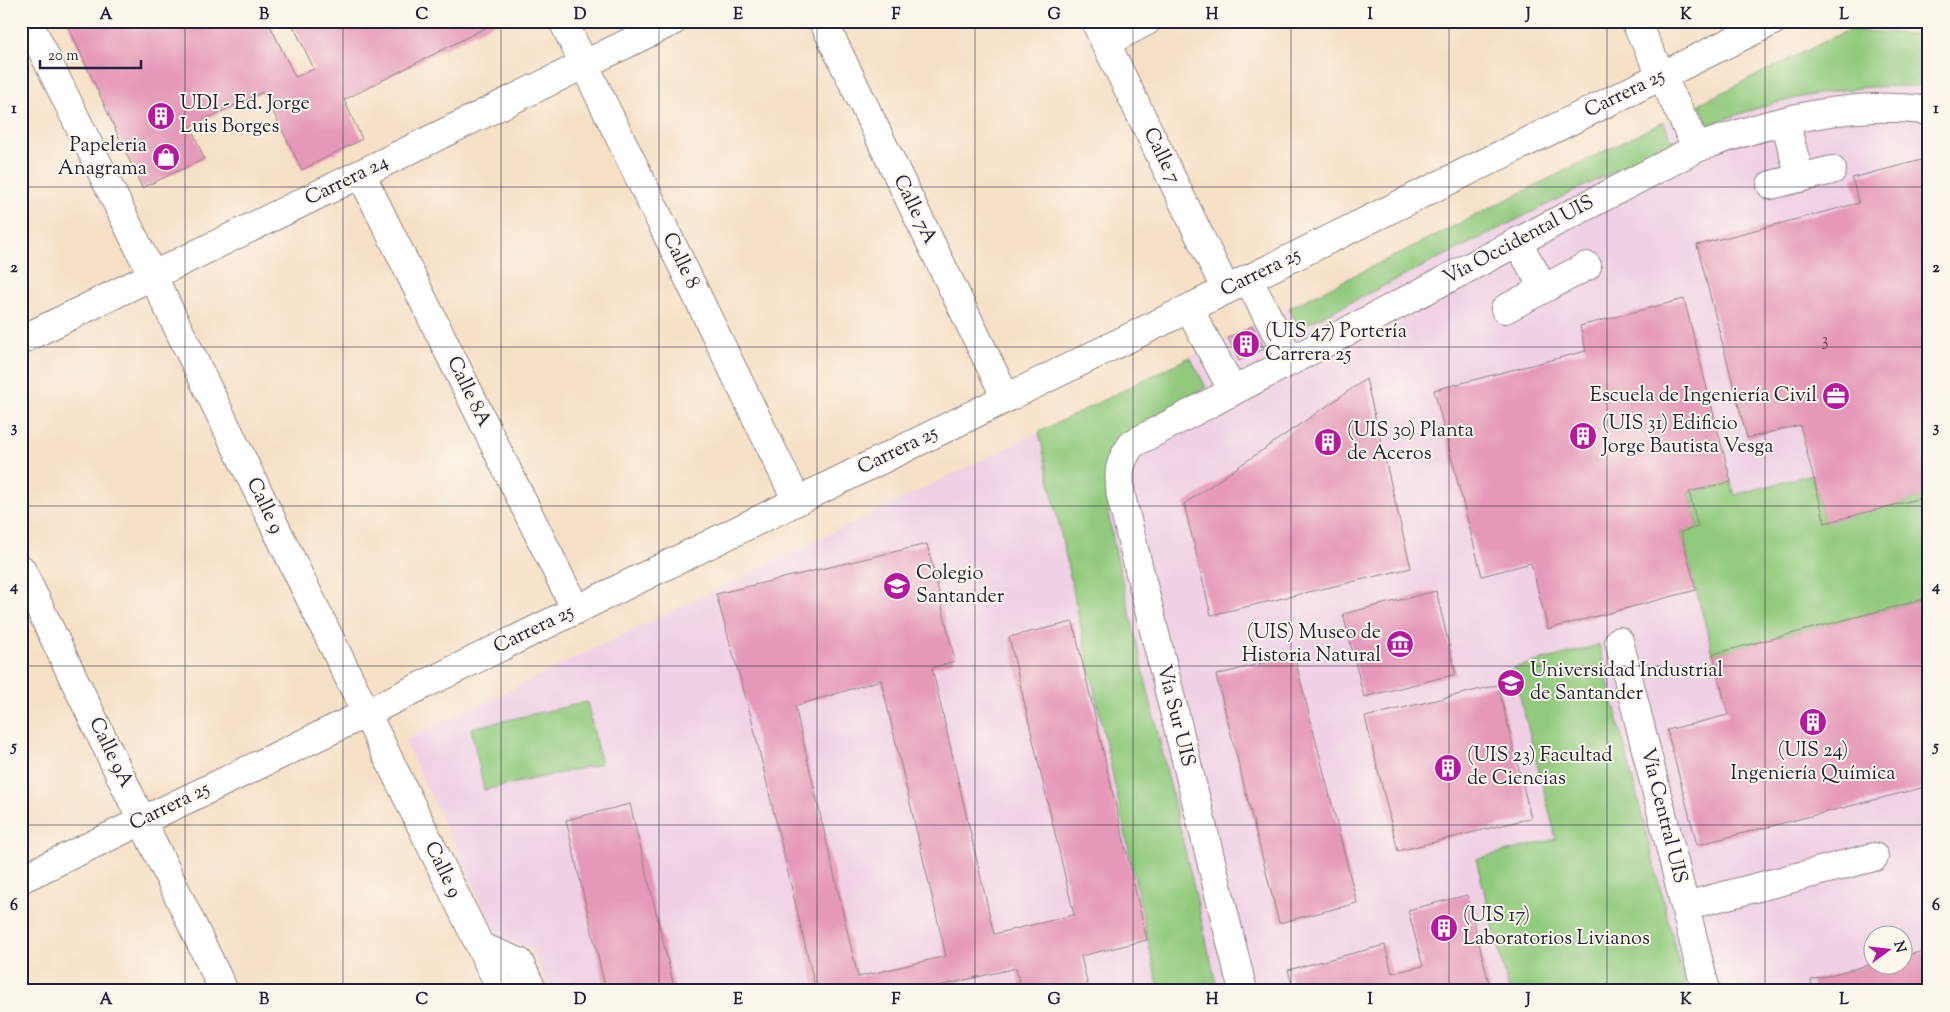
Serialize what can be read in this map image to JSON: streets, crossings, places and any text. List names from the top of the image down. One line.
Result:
{"streets":{"street":["Carrera 25","Calle 7","Carrera 24","Calle 7A","Vía Occidental UIS","Calle 8","Calle 8A","Calle 9","Vía Sur UIS","Calle 9A","Vía Central UIS"]},"crossings":[["Carrera 25","Calle 7"],["Carrera 25","Calle 7A"],["Carrera 25","Calle 8"],["Carrera 25","Calle 8A"],["Carrera 25","Calle 9"],["Carrera 25","Calle 9A"],["Calle 7","Vía Occidental UIS"],["Carrera 24","Calle 8"],["Carrera 24","Calle 8A"],["Carrera 24","Calle 9"],["Vía Occidental UIS","Vía Sur UIS"]],"places":{"building":["UDI - Ed. Jorge Luis Borges","(UIS 47) Portería Carrera 25","(UIS 31) Edificio Jorge Bautista Vesga","(UIS 30) Planta de Aceros","(UIS 24) Ingeniería Química","(UIS 23) Facultad de Ciencias","(UIS 17) Laboratorios Livianos"],"shop":["Papeleria Anagrama"],"office":["Escuela de Ingeniería Civil"],"school or university":["Colegio Santander","Universidad Industrial de Santander"],"museum":["(UIS) Museo de Historia Natural"]},"house_numbers":["3"],"scale_bar":"20 m","north":"right","grid":{"columns":["A","B","C","D","E","F","G","H","I","J","K","L"],"rows":["1","2","3","4","5","6"]}}
